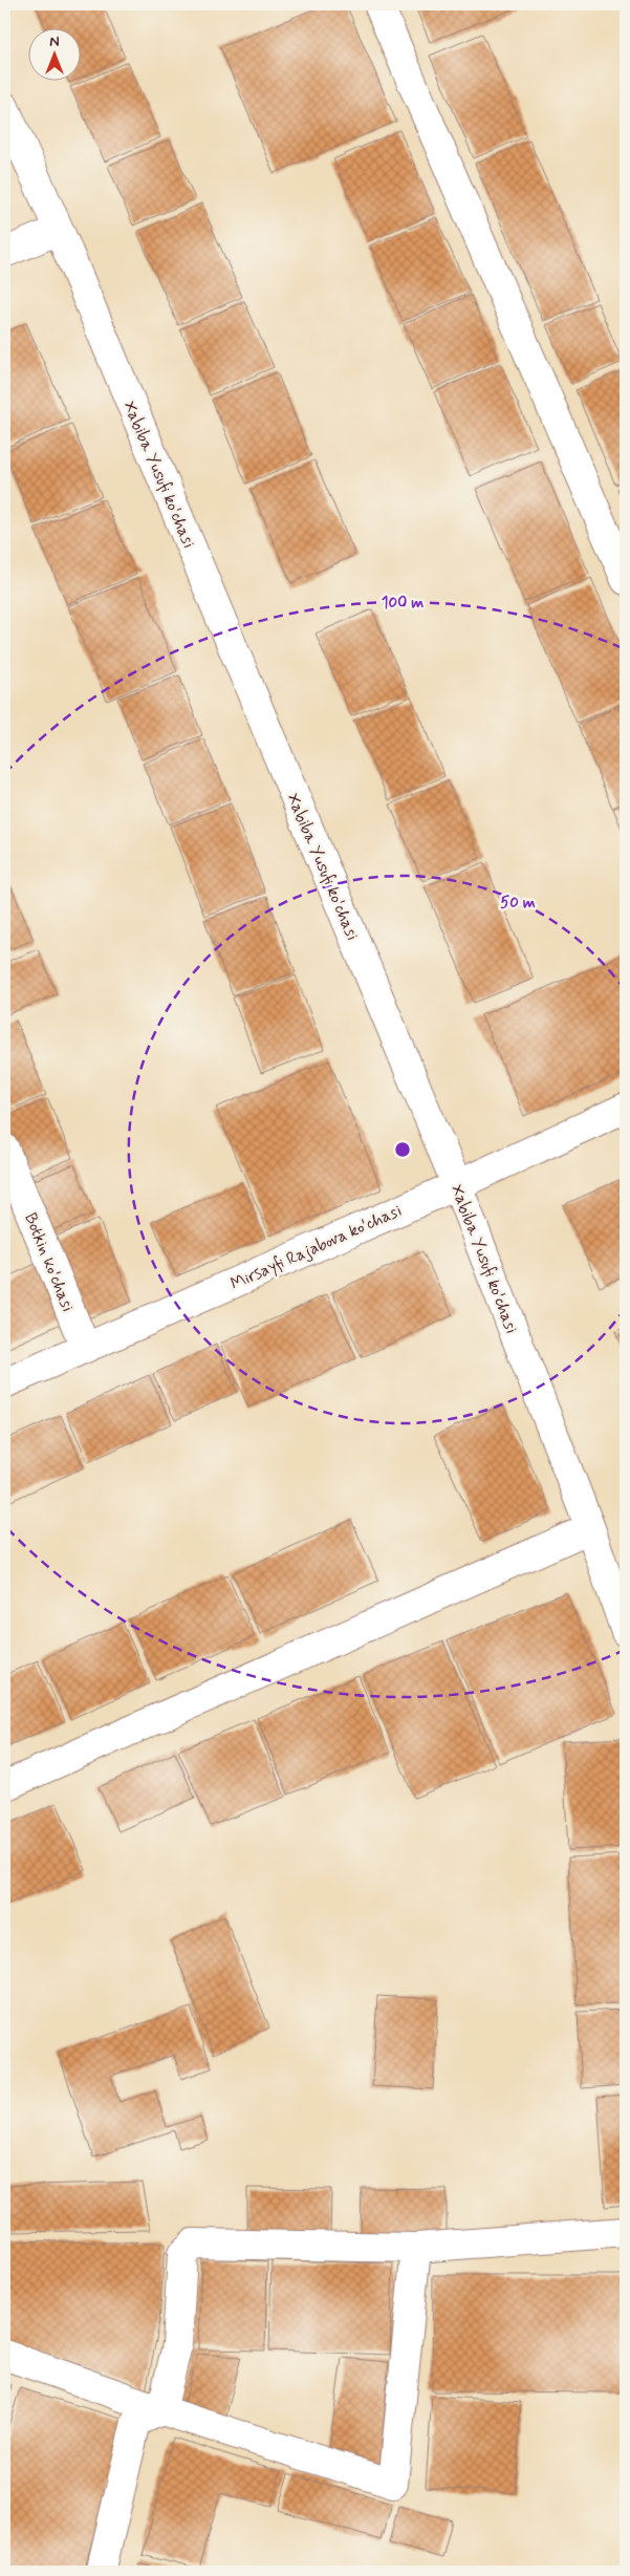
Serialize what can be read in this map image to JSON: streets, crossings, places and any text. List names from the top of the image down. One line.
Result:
{"streets":{"street":["Xabiba Yusufi ko'chasi","Mirsayfi Rajabova ko'chasi","Botkin ko'chasi"]},"crossings":[["Xabiba Yusufi ko'chasi","Mirsayfi Rajabova ko'chasi"],["Mirsayfi Rajabova ko'chasi","Botkin ko'chasi"]],"north":"top","rings":["100 m","50 m"]}
